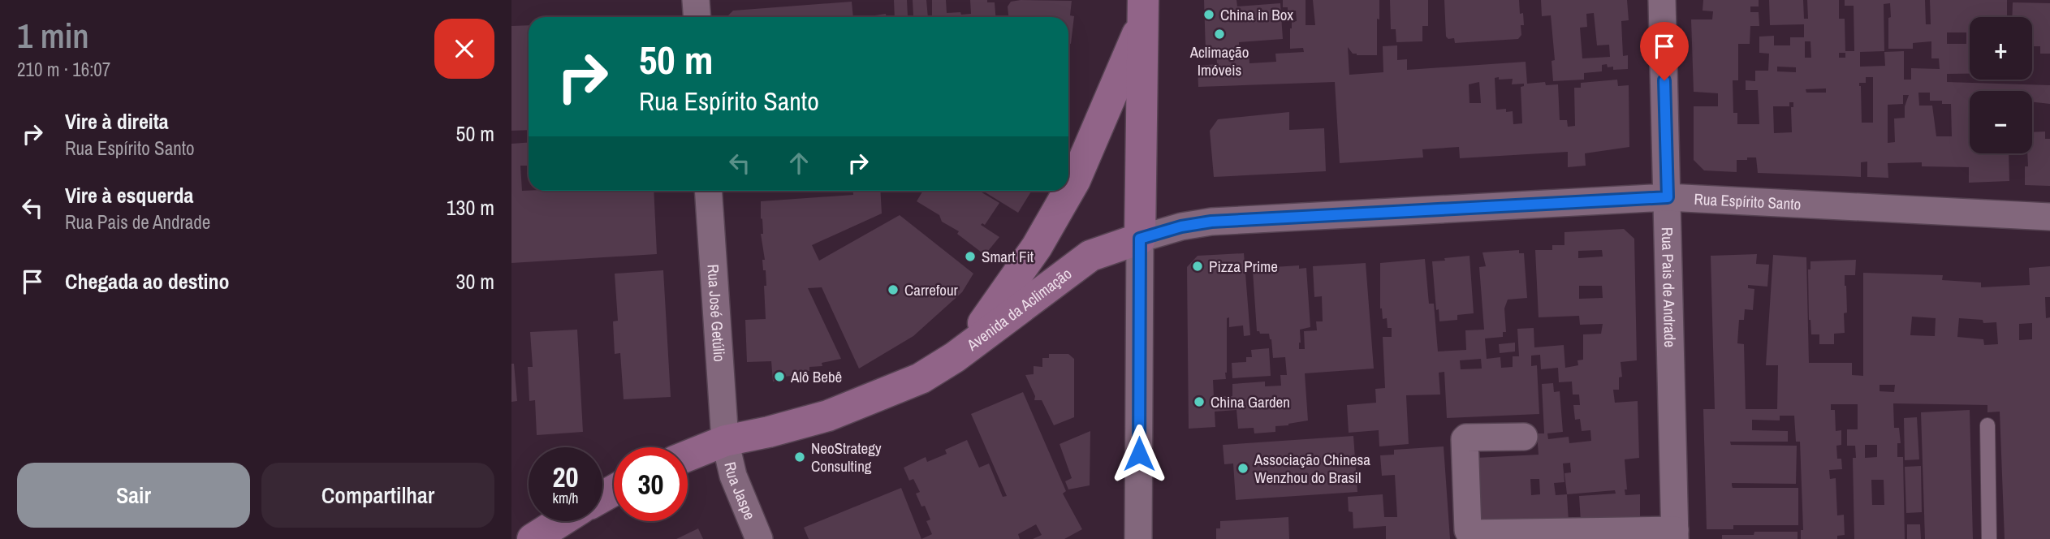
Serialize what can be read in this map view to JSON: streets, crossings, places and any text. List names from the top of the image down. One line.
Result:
{"streets":{"street":["Rua Espírito Santo","Rua Pais de Andrade","Avenida da Aclimação","Rua José Getúlio","Rua Jaspe"]},"crossings":[["Rua Espírito Santo","Rua Pais de Andrade"],["Rua Espírito Santo","Avenida da Aclimação"],["Avenida da Aclimação","Rua José Getúlio"],["Avenida da Aclimação","Rua Jaspe"],["Rua José Getúlio","Rua Jaspe"]],"places":["China in Box","Aclimação Imóveis","Smart Fit","Pizza Prime","Carrefour","Alô Bebê","China Garden","NeoStrategy Consulting","Associação Chinesa Wenzhou do Brasil"],"page":{"heading":["1 min","210 m · 16:07"],"map_buttons":["+","−"],"turn":["50 m","Rua Espírito Santo"],"list":[{"name":"Vire à direita","note":"Rua Espírito Santo","value":"50 m"},{"name":"Vire à esquerda","note":"Rua Pais de Andrade","value":"130 m"},{"name":"Chegada ao destino","value":"30 m"}],"speed":"20 km/h","limit":"30","buttons":["Sair","Compartilhar"]}}
